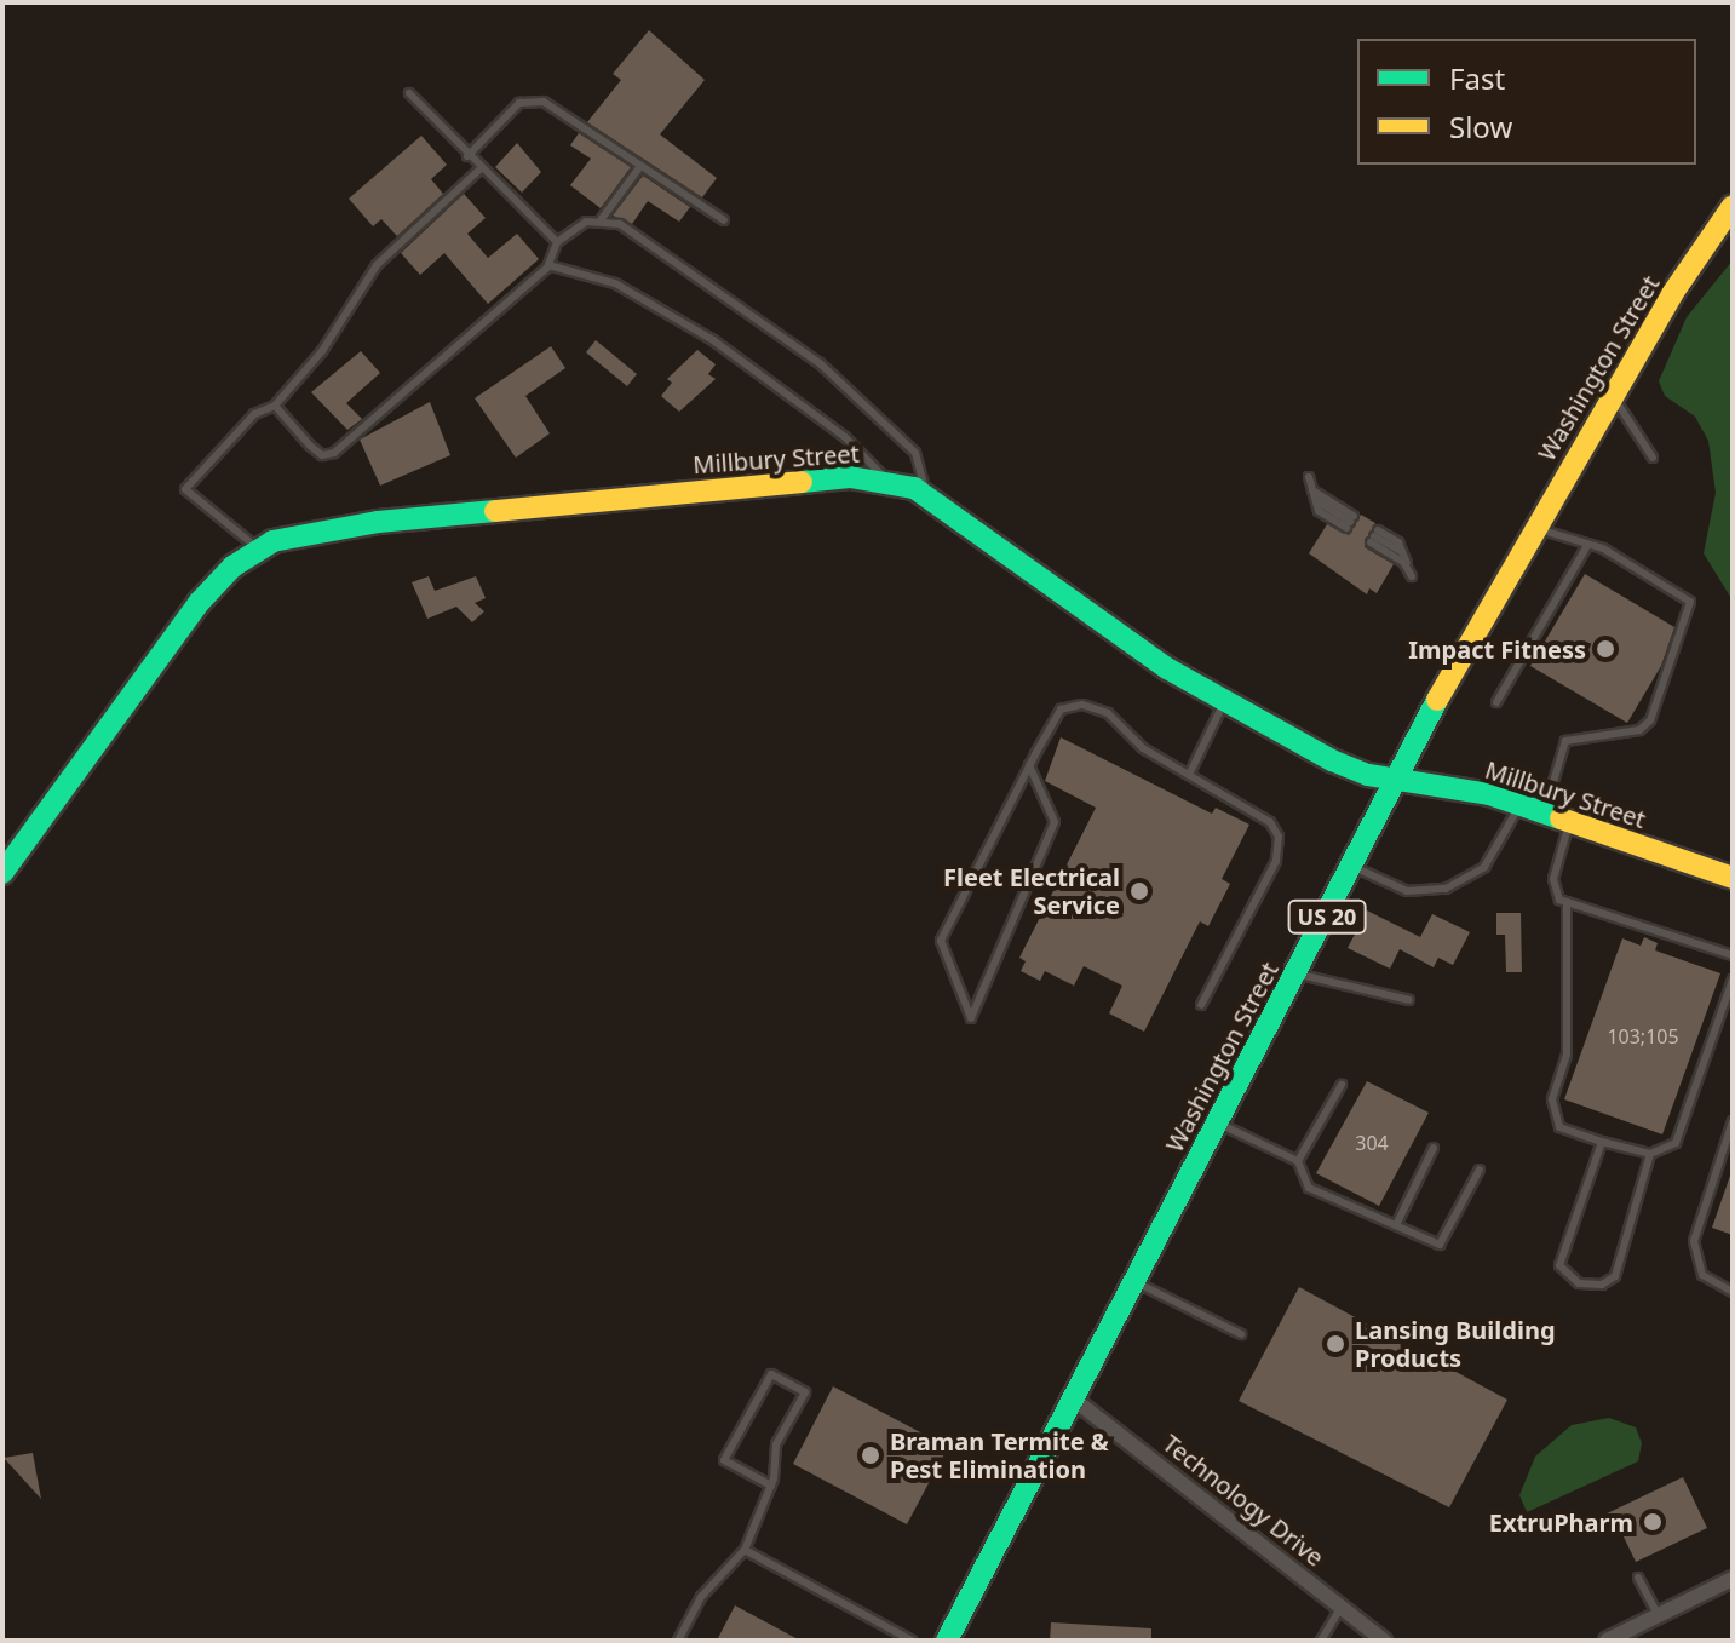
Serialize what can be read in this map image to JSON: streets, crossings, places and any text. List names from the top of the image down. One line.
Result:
{"streets":{"street":["Washington Street","Millbury Street","US 20","Technology Drive"]},"crossings":[["Washington Street","Millbury Street"],["Washington Street","Technology Drive"]],"places":["Impact Fitness","Fleet Electrical Service","Lansing Building Products","Braman Termite & Pest Elimination","ExtruPharm"],"house_numbers":["103;105","304"],"legend":["Fast","Slow"]}
